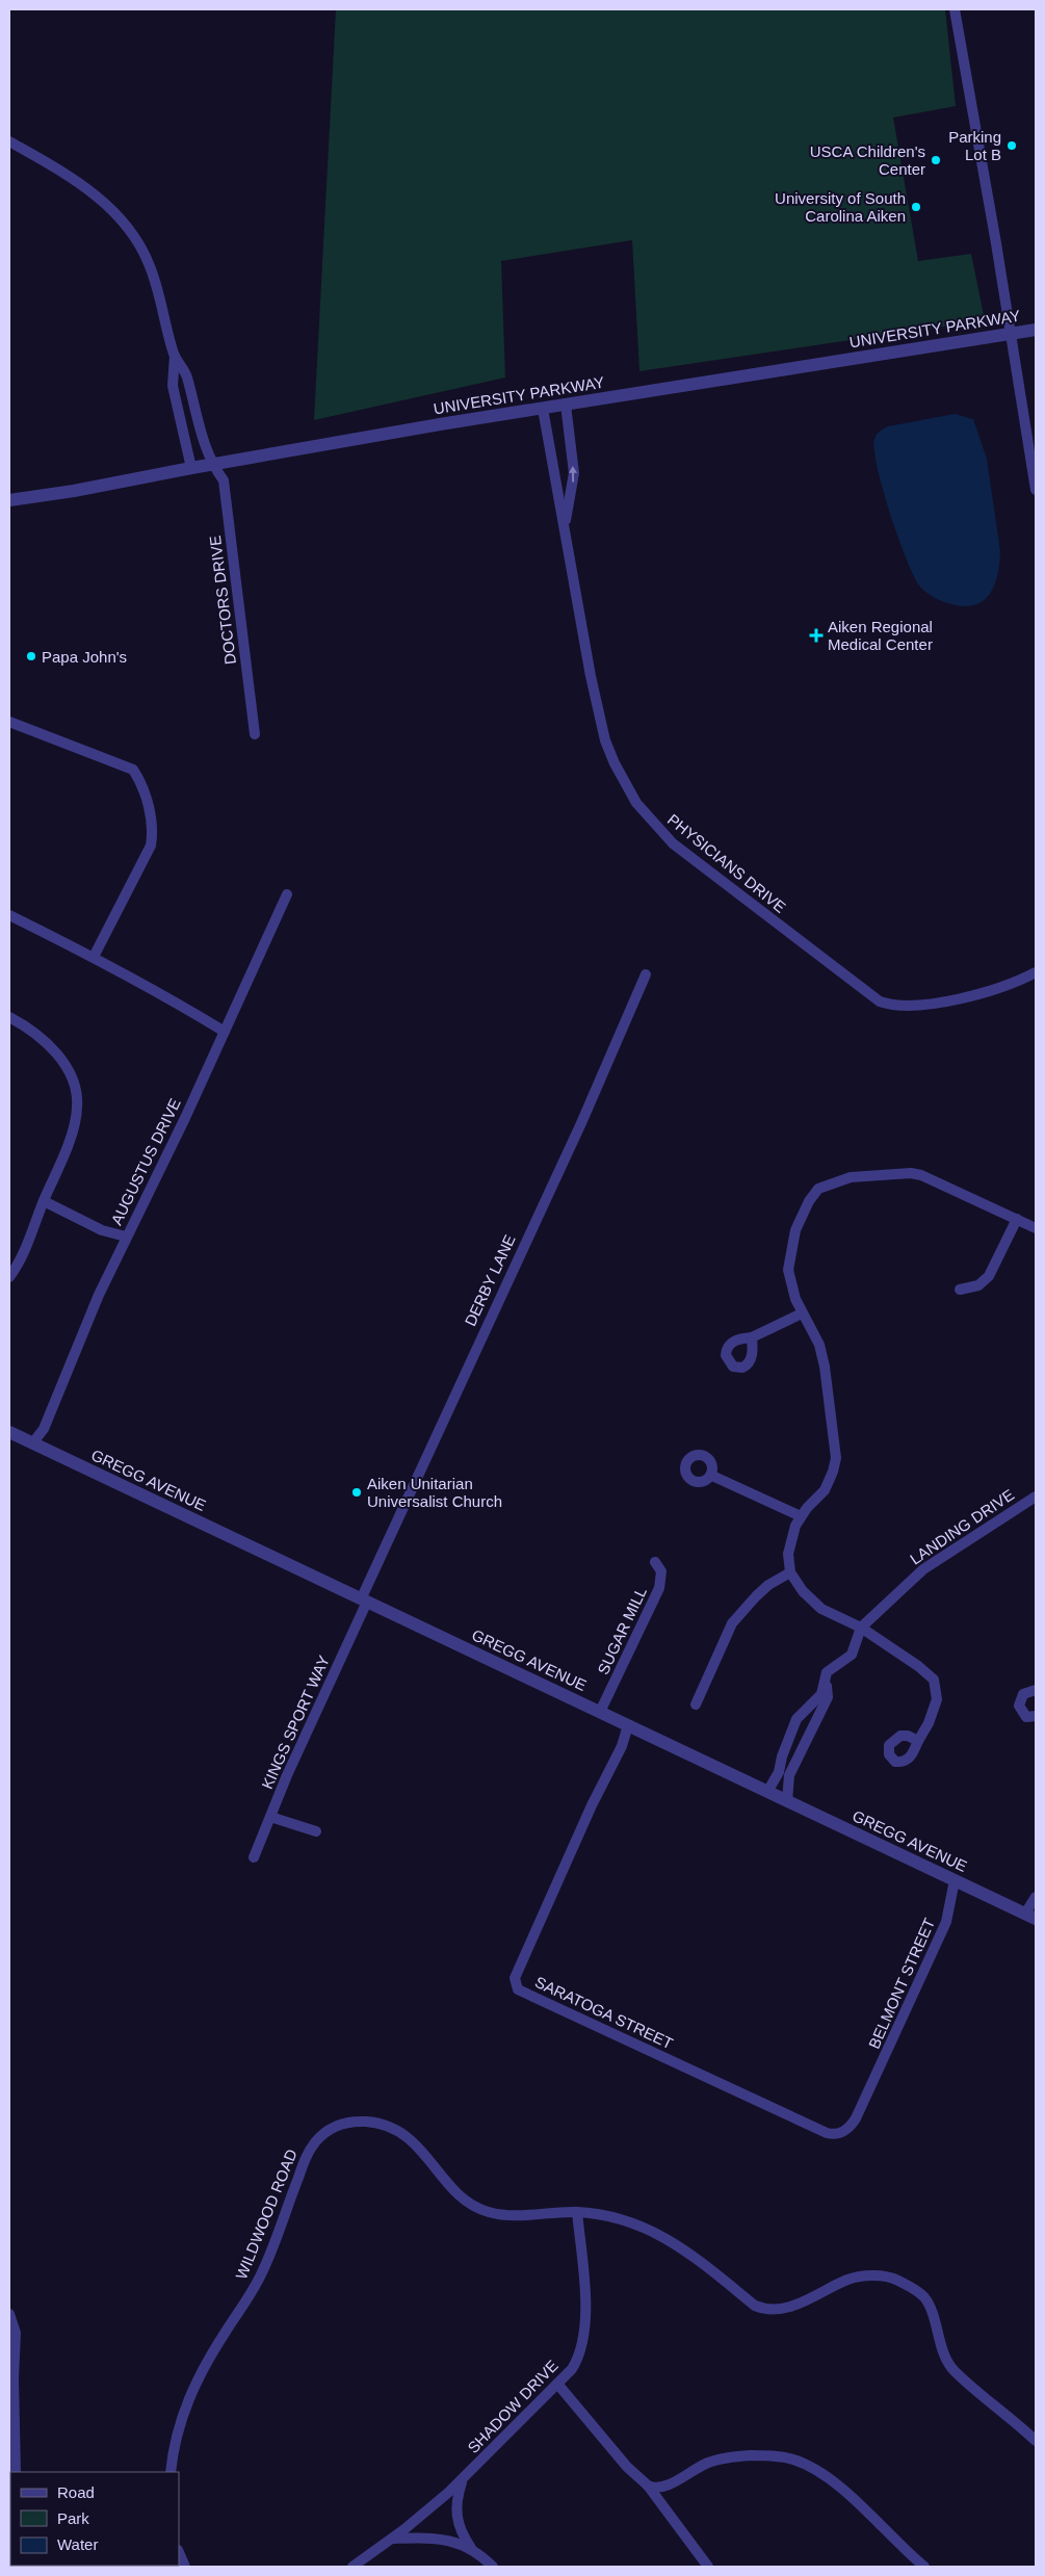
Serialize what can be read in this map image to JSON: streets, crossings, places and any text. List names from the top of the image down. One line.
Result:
{"streets":{"street":["UNIVERSITY PARKWAY","DOCTORS DRIVE","PHYSICIANS DRIVE","AUGUSTUS DRIVE","DERBY LANE","GREGG AVENUE","LANDING DRIVE","SUGAR MILL","KINGS SPORT WAY","BELMONT STREET","SARATOGA STREET","WILDWOOD ROAD","SHADOW DRIVE"]},"crossings":[["UNIVERSITY PARKWAY","DOCTORS DRIVE"],["UNIVERSITY PARKWAY","PHYSICIANS DRIVE"],["AUGUSTUS DRIVE","GREGG AVENUE"],["DERBY LANE","GREGG AVENUE"],["DERBY LANE","KINGS SPORT WAY"],["GREGG AVENUE","SUGAR MILL"],["GREGG AVENUE","KINGS SPORT WAY"],["GREGG AVENUE","BELMONT STREET"],["GREGG AVENUE","SARATOGA STREET"],["BELMONT STREET","SARATOGA STREET"],["WILDWOOD ROAD","SHADOW DRIVE"]],"places":{"other":["Parking Lot B","USCA Children's Center","University of South Carolina Aiken","Papa John's","Aiken Unitarian Universalist Church"],"health":["Aiken Regional Medical Center"]},"legend":["Road","Park","Water"]}
